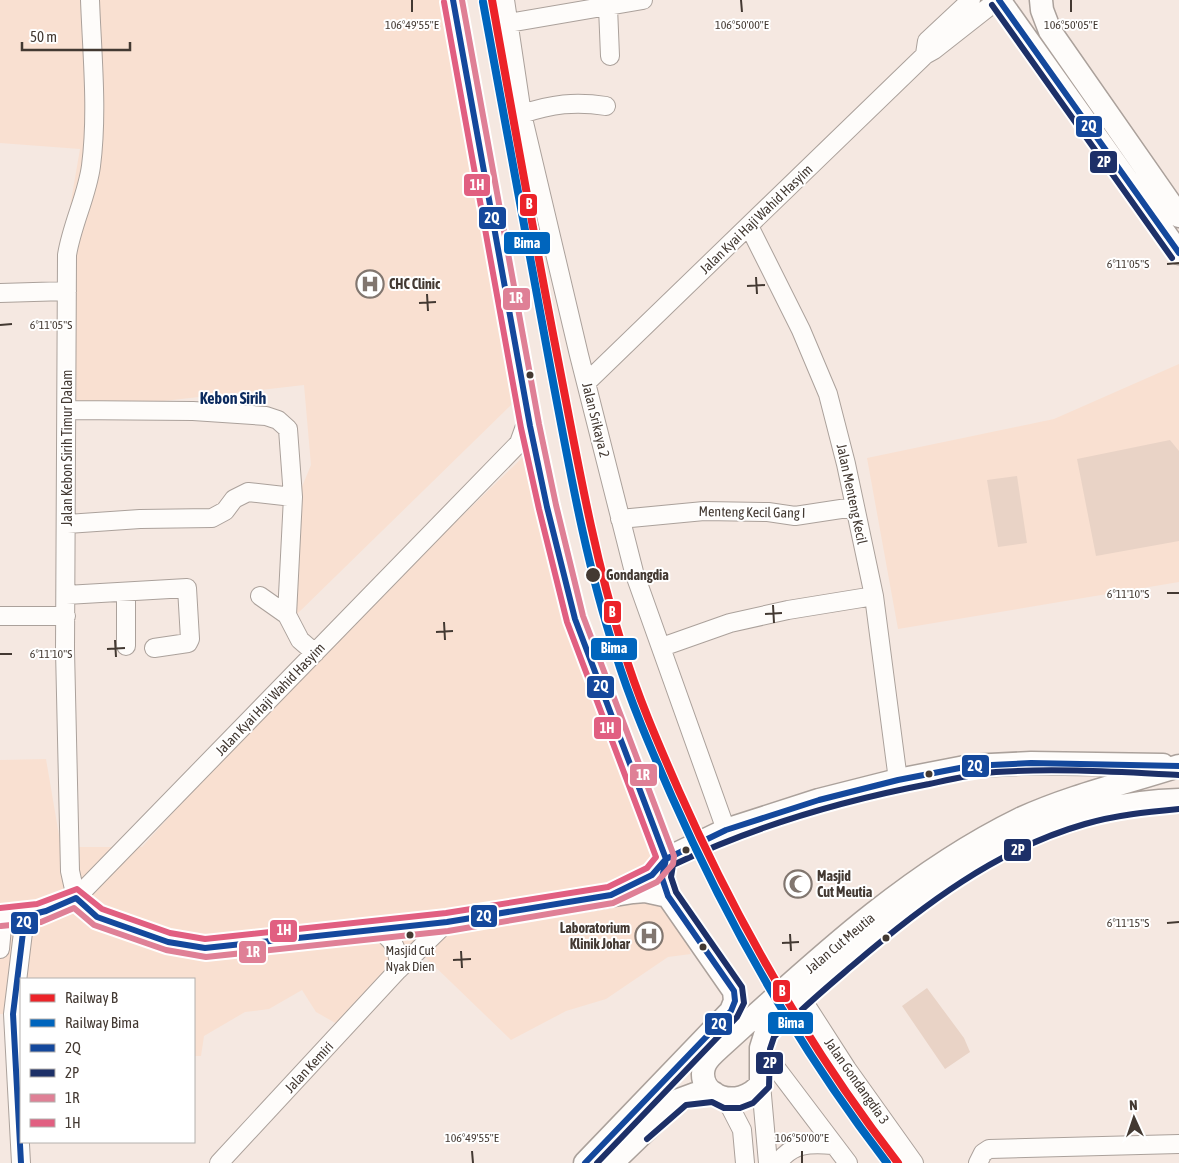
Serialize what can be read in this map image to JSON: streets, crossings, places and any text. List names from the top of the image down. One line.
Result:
{"streets":{"main road":["Jalan Kyai Haji Wahid Hasyim","Jalan Cut Meutia"],"street":["Jalan Srikaya 2","Jalan Kebon Sirih Timur Dalam","Jalan Menteng Kecil","Menteng Kecil Gang I","Jalan Kemiri","Jalan Gondangdia 3"]},"crossings":[["Jalan Kyai Haji Wahid Hasyim","Jalan Srikaya 2"],["Jalan Kyai Haji Wahid Hasyim","Jalan Kebon Sirih Timur Dalam"],["Jalan Kyai Haji Wahid Hasyim","Jalan Menteng Kecil"],["Jalan Srikaya 2","Menteng Kecil Gang I"],["Jalan Srikaya 2","Jalan Cut Meutia"],["Jalan Menteng Kecil","Menteng Kecil Gang I"],["Jalan Menteng Kecil","Jalan Cut Meutia"],["Jalan Cut Meutia","Jalan Gondangdia 3"]],"districts":["Kebon Sirih"],"places":{"hospital":["CHC Clinic","Laboratorium Klinik Johar"],"other":["Gondangdia","Masjid Cut Nyak Dien"],"mosque":["Masjid Cut Meutia"]},"lines":["rail line B","transit line 2Q","transit line 1R","rail line Bima","transit line 1H","transit line 2P"],"legend":["Railway B","Railway Bima","2Q","2P","1R","1H"],"scale_bar":"50 m","north":"top","coordinates":["106°49'55\"E","106°50'00\"E","106°50'05\"E","6°11'05\"S","6°11'10\"S","6°11'15\"S"]}
